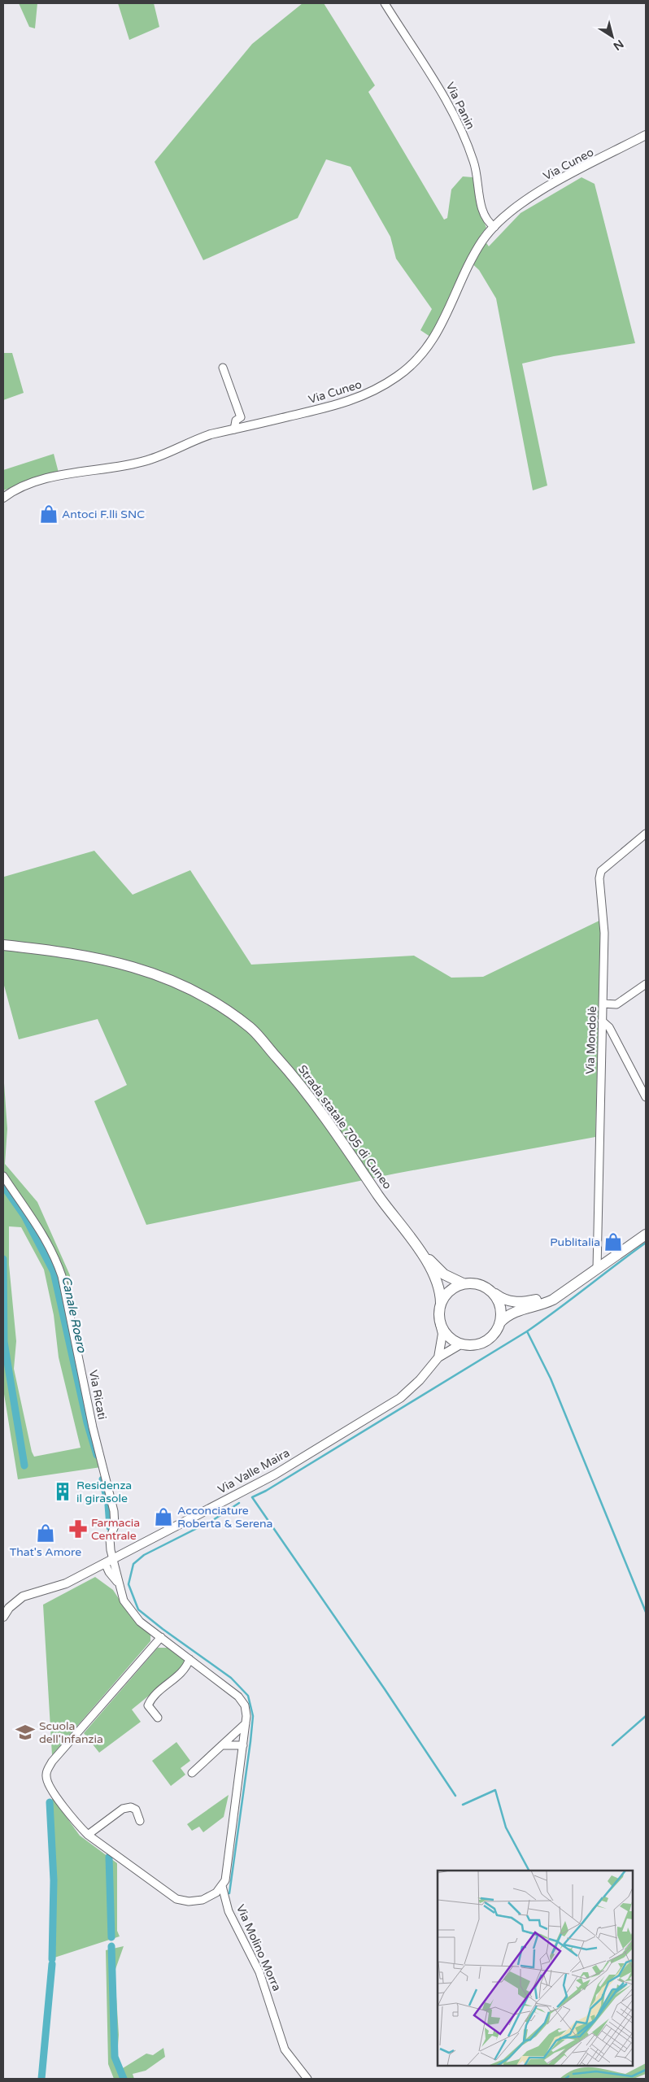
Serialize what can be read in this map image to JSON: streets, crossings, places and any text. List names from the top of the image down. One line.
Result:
{"streets":{"main road":["Strada statale 705 di Cuneo"],"street":["Via Panin","Via Cuneo","Via Mondolè","Via Ricati","Via Valle Maira","Via Molino Morra"]},"crossings":[["Via Panin","Via Cuneo"],["Strada statale 705 di Cuneo","Via Valle Maira"],["Via Ricati","Via Valle Maira"],["Via Ricati","Via Molino Morra"],["Via Valle Maira","Via Molino Morra"]],"water":["Canale Roero"],"places":{"shop":["Antoci F.lli SNC","Publitalia","Acconciature Roberta & Serena","That's Amore"],"building":["Residenza il girasole"],"pharmacy":["Farmacia Centrale"],"school or university":["Scuola dell'Infanzia"]},"north":"bottom right"}
